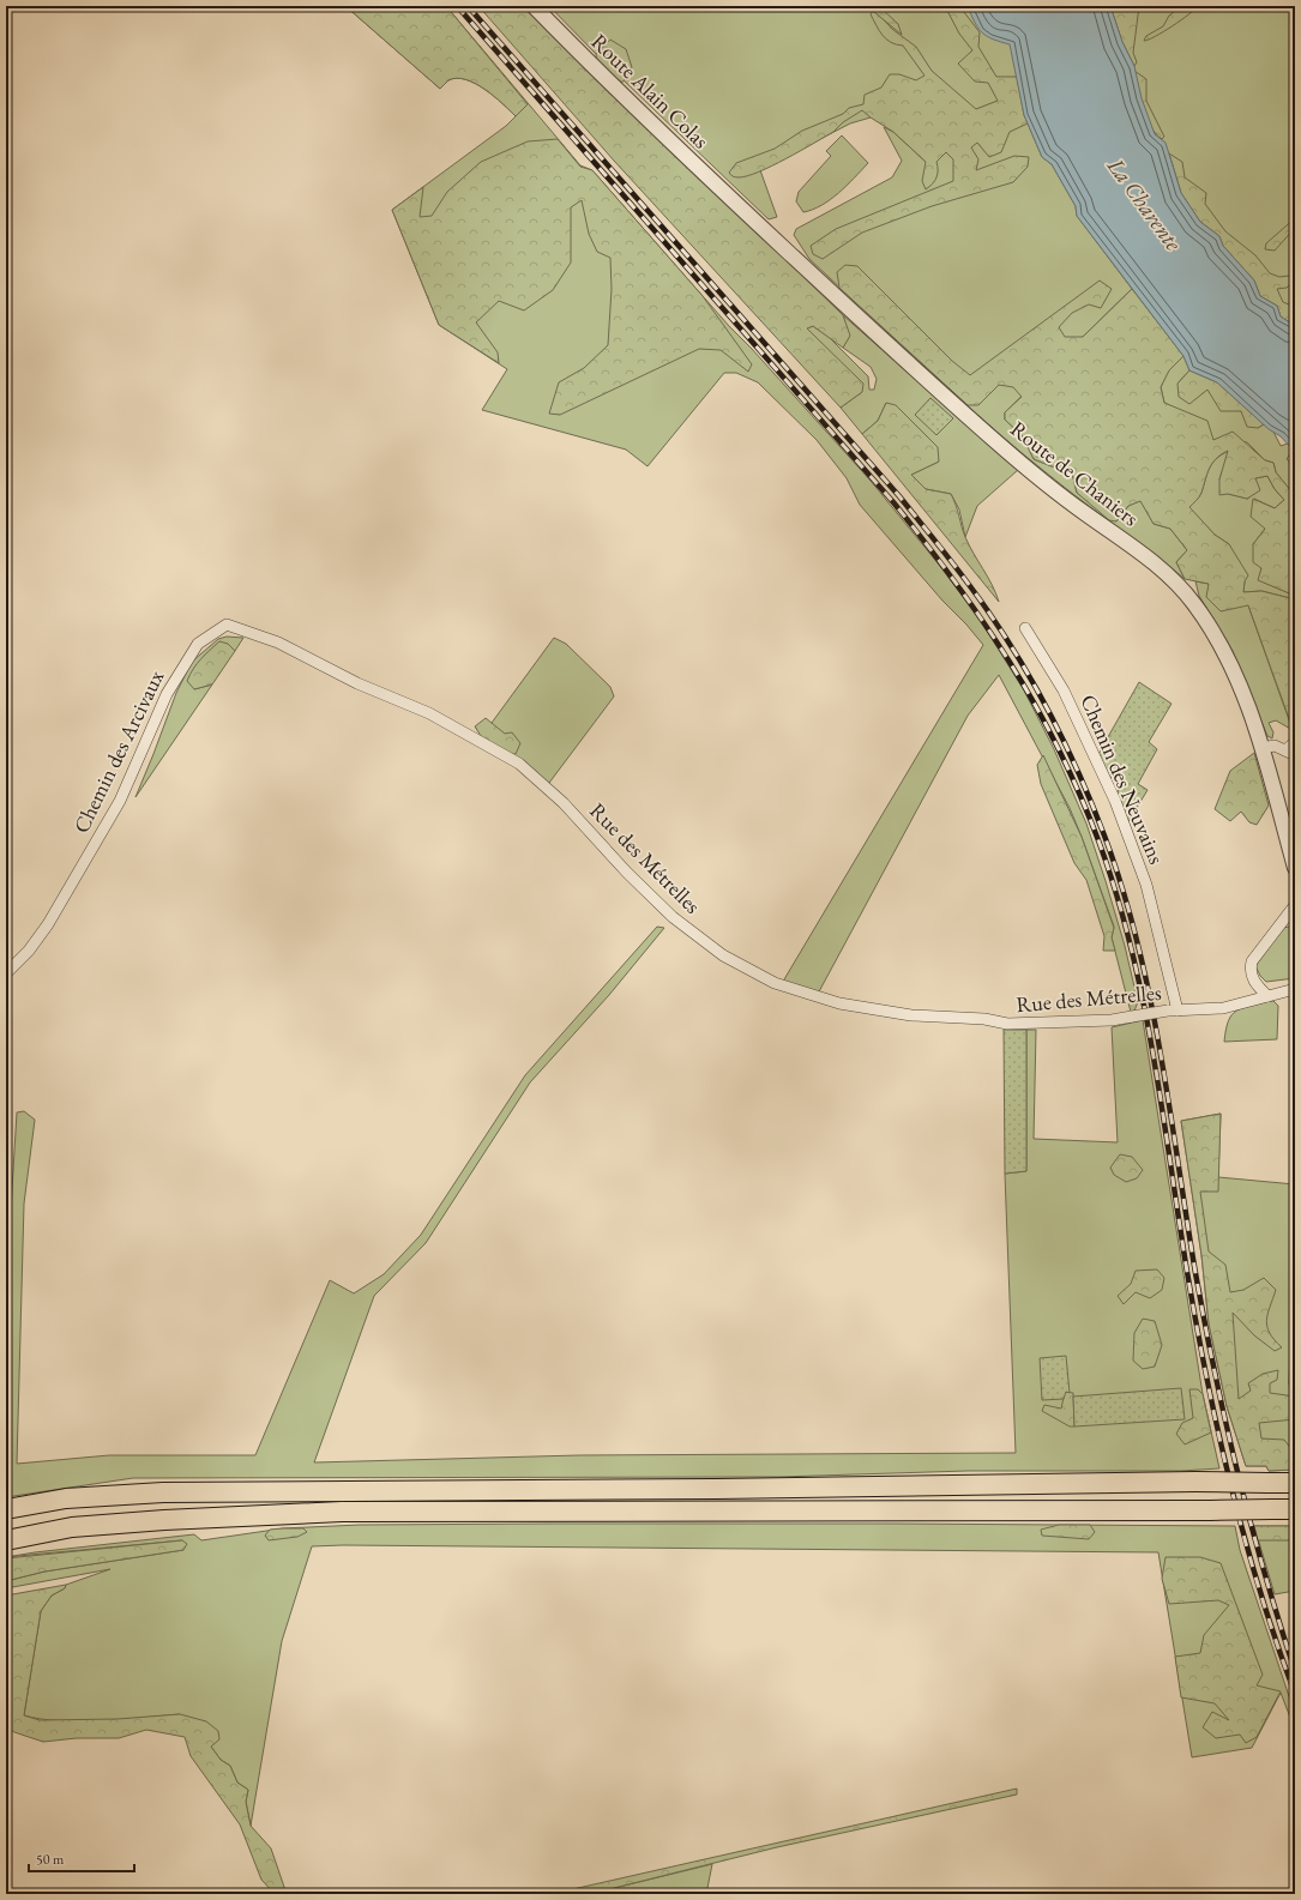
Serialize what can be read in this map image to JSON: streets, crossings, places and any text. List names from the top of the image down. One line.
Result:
{"streets":{"street":["Route Alain Colas","Route de Chaniers","Chemin des Arcivaux","Chemin des Neuvains","Rue des Métrelles"]},"crossings":[["Route Alain Colas","Route de Chaniers"],["Chemin des Arcivaux","Rue des Métrelles"],["Chemin des Neuvains","Rue des Métrelles"]],"water":["La Charente"],"scale_bar":"50 m"}
